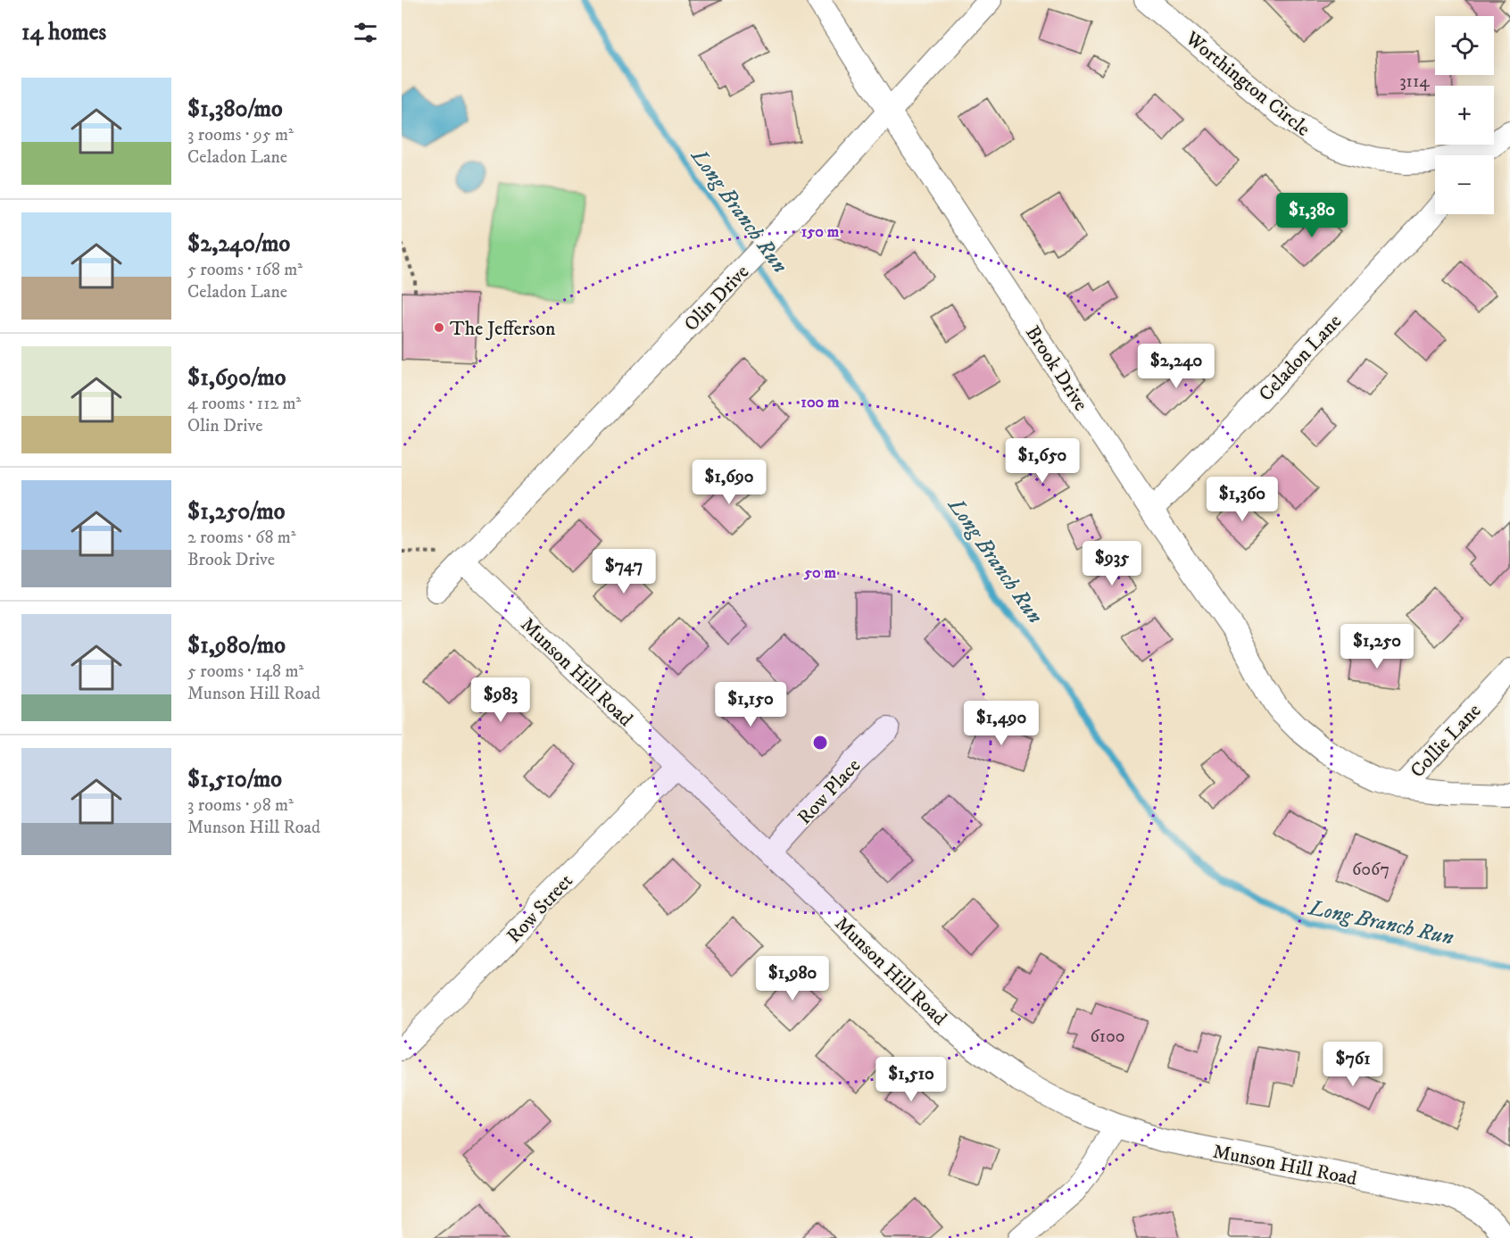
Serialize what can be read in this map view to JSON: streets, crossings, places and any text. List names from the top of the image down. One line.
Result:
{"streets":{"street":["Worthington Circle","Olin Drive","Celadon Lane","Brook Drive","Munson Hill Road","Collie Lane","Row Place","Row Street"]},"crossings":[["Olin Drive","Brook Drive"],["Olin Drive","Munson Hill Road"],["Celadon Lane","Brook Drive"],["Brook Drive","Collie Lane"],["Munson Hill Road","Row Place"],["Munson Hill Road","Row Street"]],"water":["Long Branch Run"],"places":["The Jefferson"],"house_numbers":["3114","6067","6100"],"page":{"heading":"14 homes","map_buttons":["+","−"],"list":[{"name":"$1,380/mo","note":"3 rooms · 95 m² · Celadon Lane"},{"name":"$2,240/mo","note":"5 rooms · 168 m² · Celadon Lane"},{"name":"$1,690/mo","note":"4 rooms · 112 m² · Olin Drive"},{"name":"$1,250/mo","note":"2 rooms · 68 m² · Brook Drive"},{"name":"$1,980/mo","note":"5 rooms · 148 m² · Munson Hill Road"},{"name":"$1,510/mo","note":"3 rooms · 98 m² · Munson Hill Road"}],"price":["$1,380","$2,240","$1,650","$1,690","$1,360","$935","$747","$1,250","$983","$1,150","$1,490","$1,980","$761","$1,510"]},"rings":["150 m","100 m","50 m"]}
